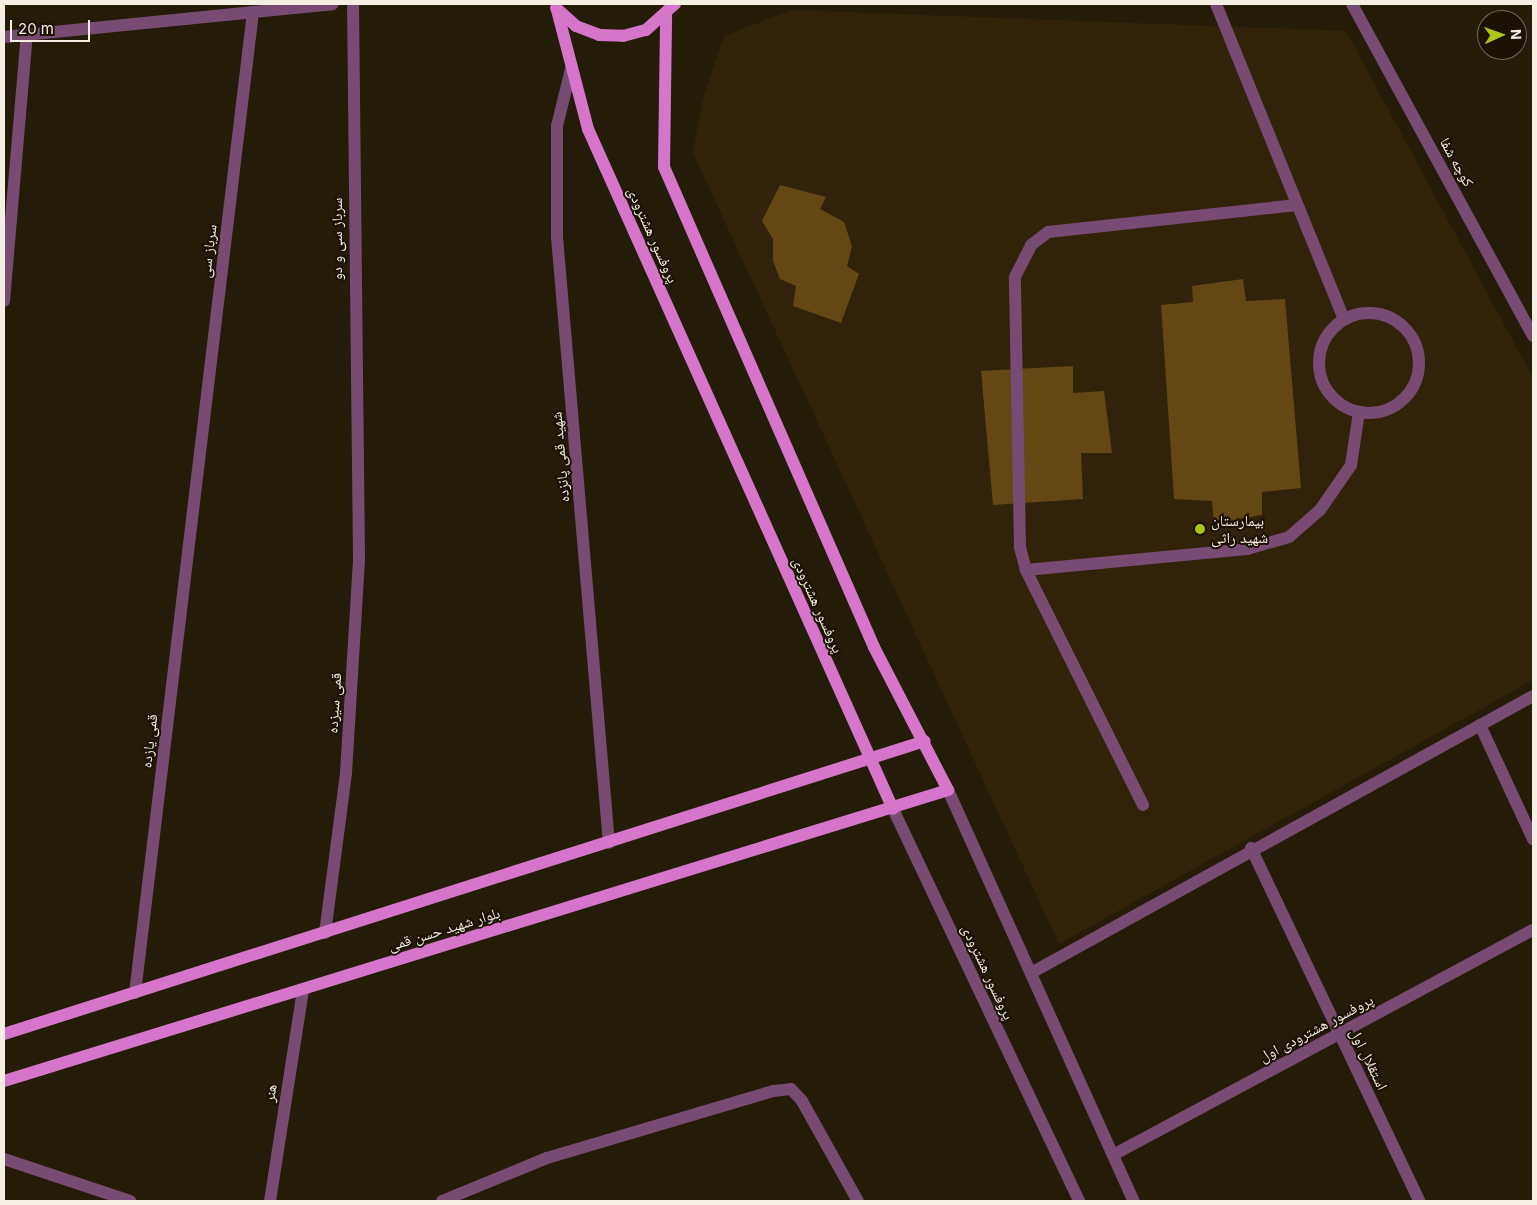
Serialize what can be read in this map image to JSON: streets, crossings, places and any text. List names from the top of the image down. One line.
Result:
{"streets":{"main road":["پروفسور هشترودی","بلوار شهید حسن قمی"],"street":["کوچه شفا","سرباز سی و دو","سرباز سی","شهید قمی پانزده","قمی سیزده","قمی یازده","پروفسور هشترودی اول","استقلال اول","هنر"]},"crossings":[["پروفسور هشترودی","شهید قمی پانزده"],["پروفسور هشترودی","بلوار شهید حسن قمی"],["سرباز سی و دو","قمی سیزده"],["سرباز سی","قمی یازده"],["بلوار شهید حسن قمی","هنر"],["پروفسور هشترودی اول","استقلال اول"]],"places":["بیمارستان شهید راثی"],"scale_bar":"20 m","north":"right"}
